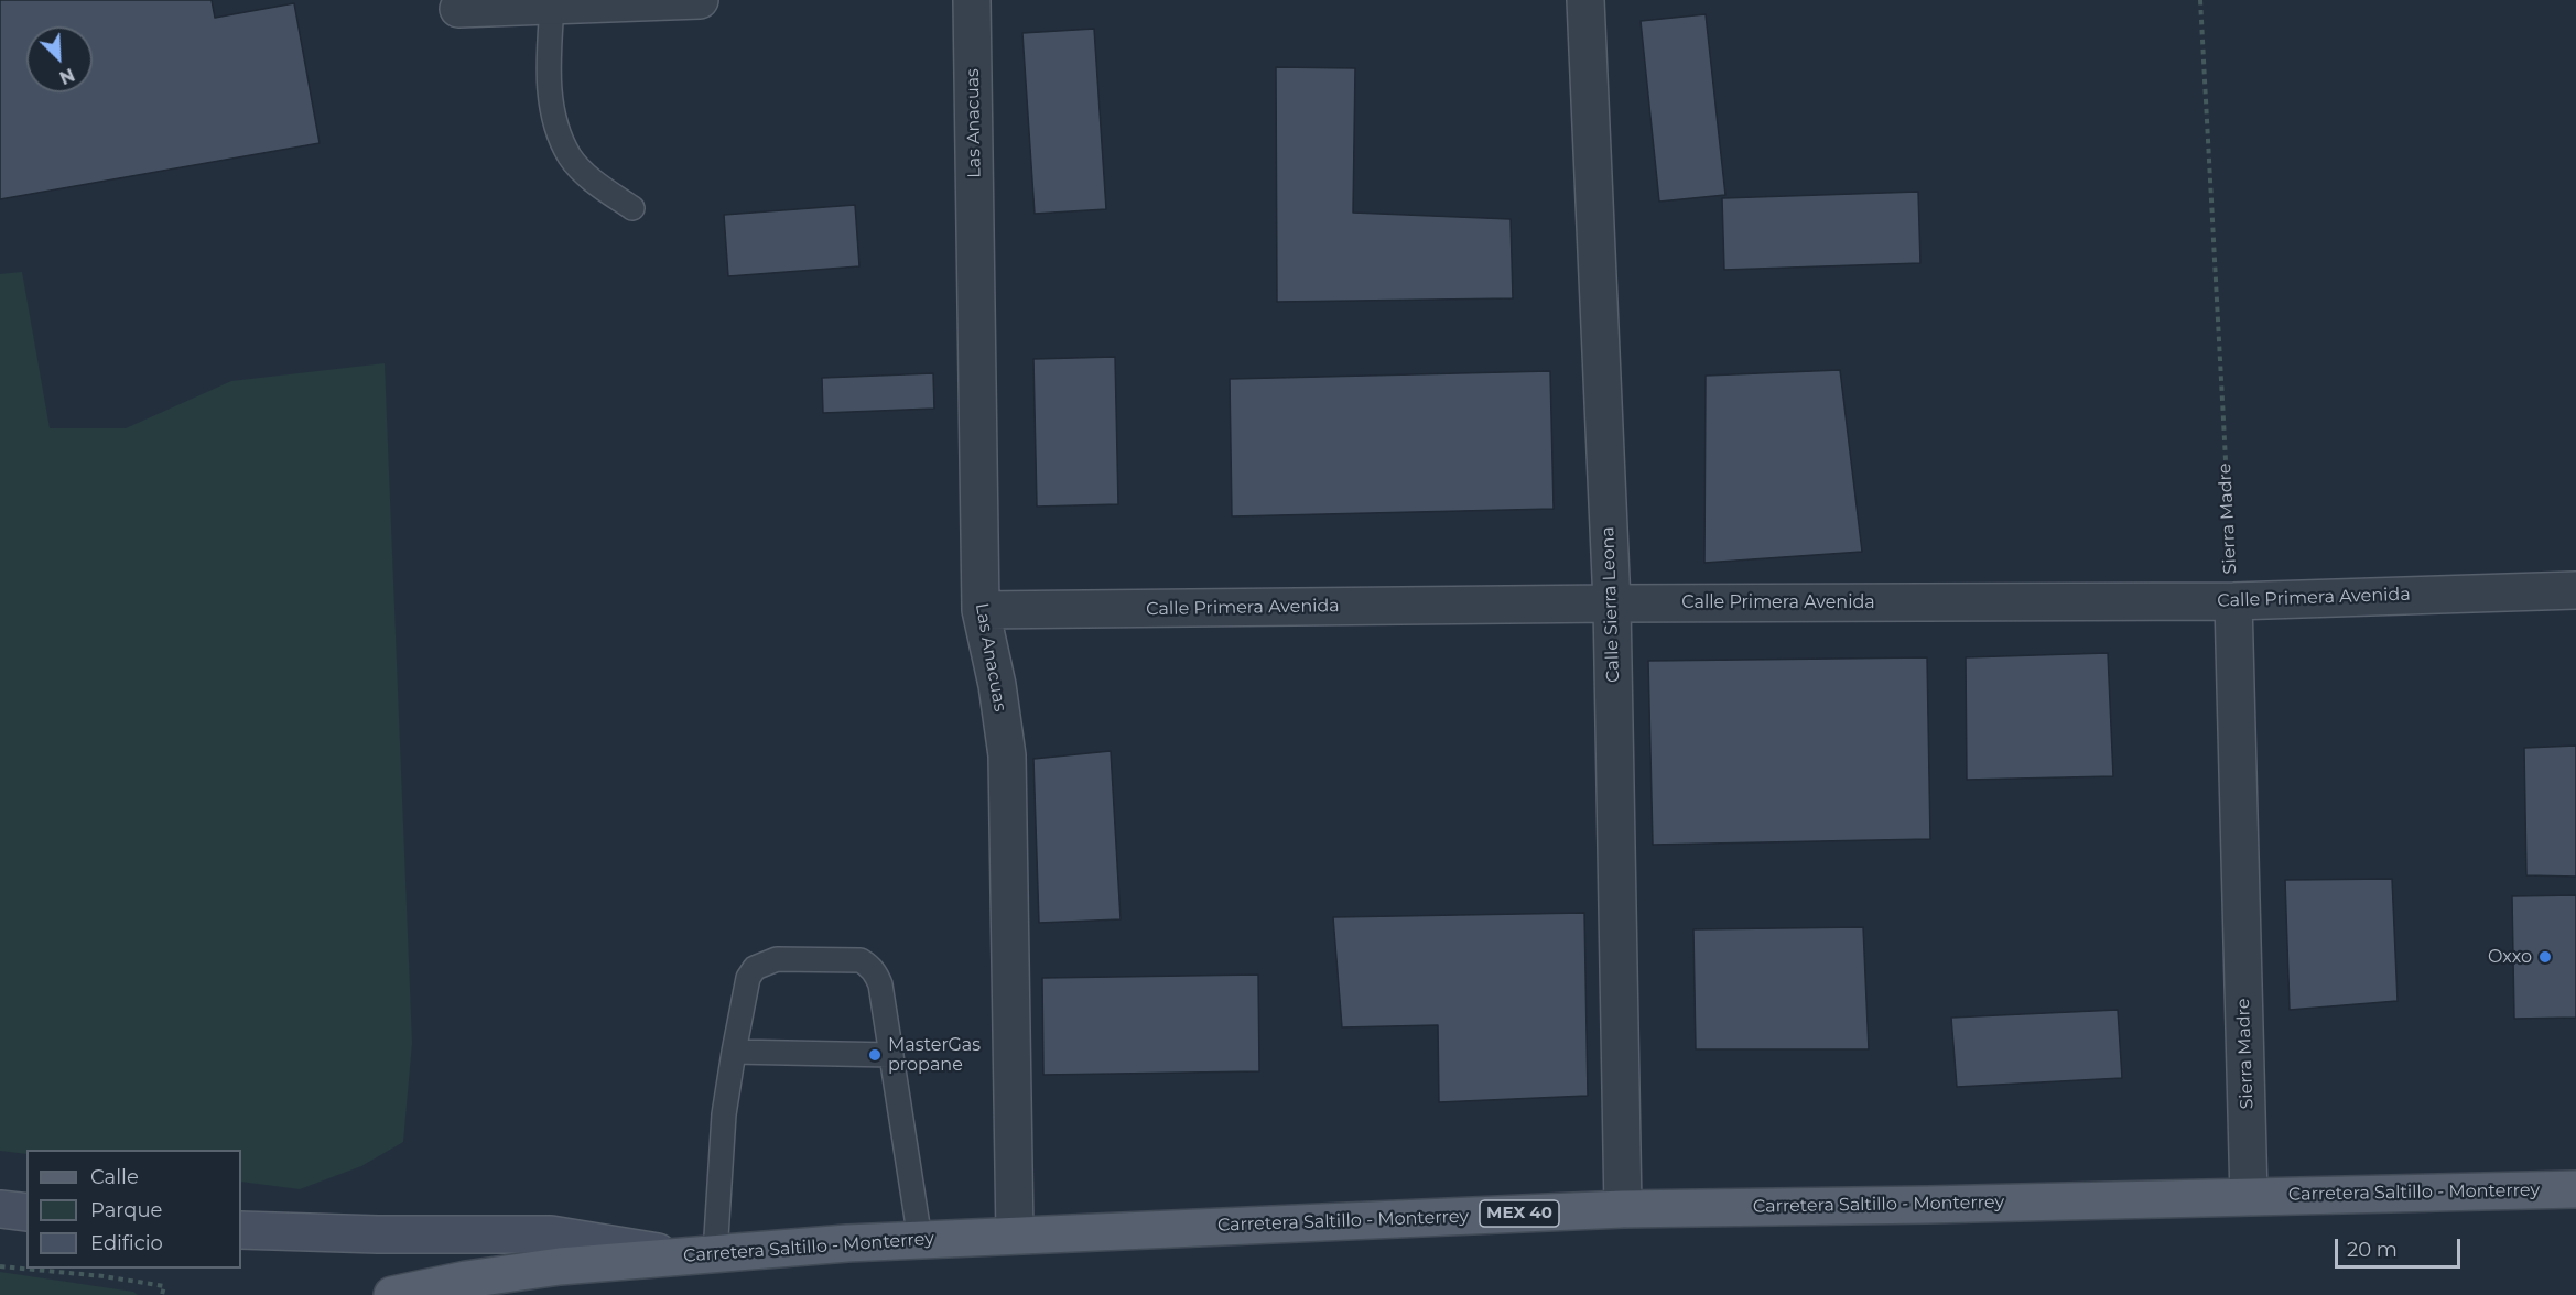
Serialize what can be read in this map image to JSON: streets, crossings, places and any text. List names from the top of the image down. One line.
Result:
{"streets":{"main road":["Carretera Saltillo - Monterrey","MEX 40"],"street":["Las Anacuas","Sierra Madre","Calle Primera Avenida","Calle Sierra Leona"]},"crossings":[["Las Anacuas","Calle Primera Avenida"],["Las Anacuas","Carretera Saltillo - Monterrey"],["Sierra Madre","Calle Primera Avenida"],["Sierra Madre","Carretera Saltillo - Monterrey"],["Calle Primera Avenida","Calle Sierra Leona"],["Calle Sierra Leona","Carretera Saltillo - Monterrey"]],"places":["Oxxo","MasterGas propane"],"legend":["Calle","Parque","Edificio"],"scale_bar":"20 m","north":"bottom right"}
